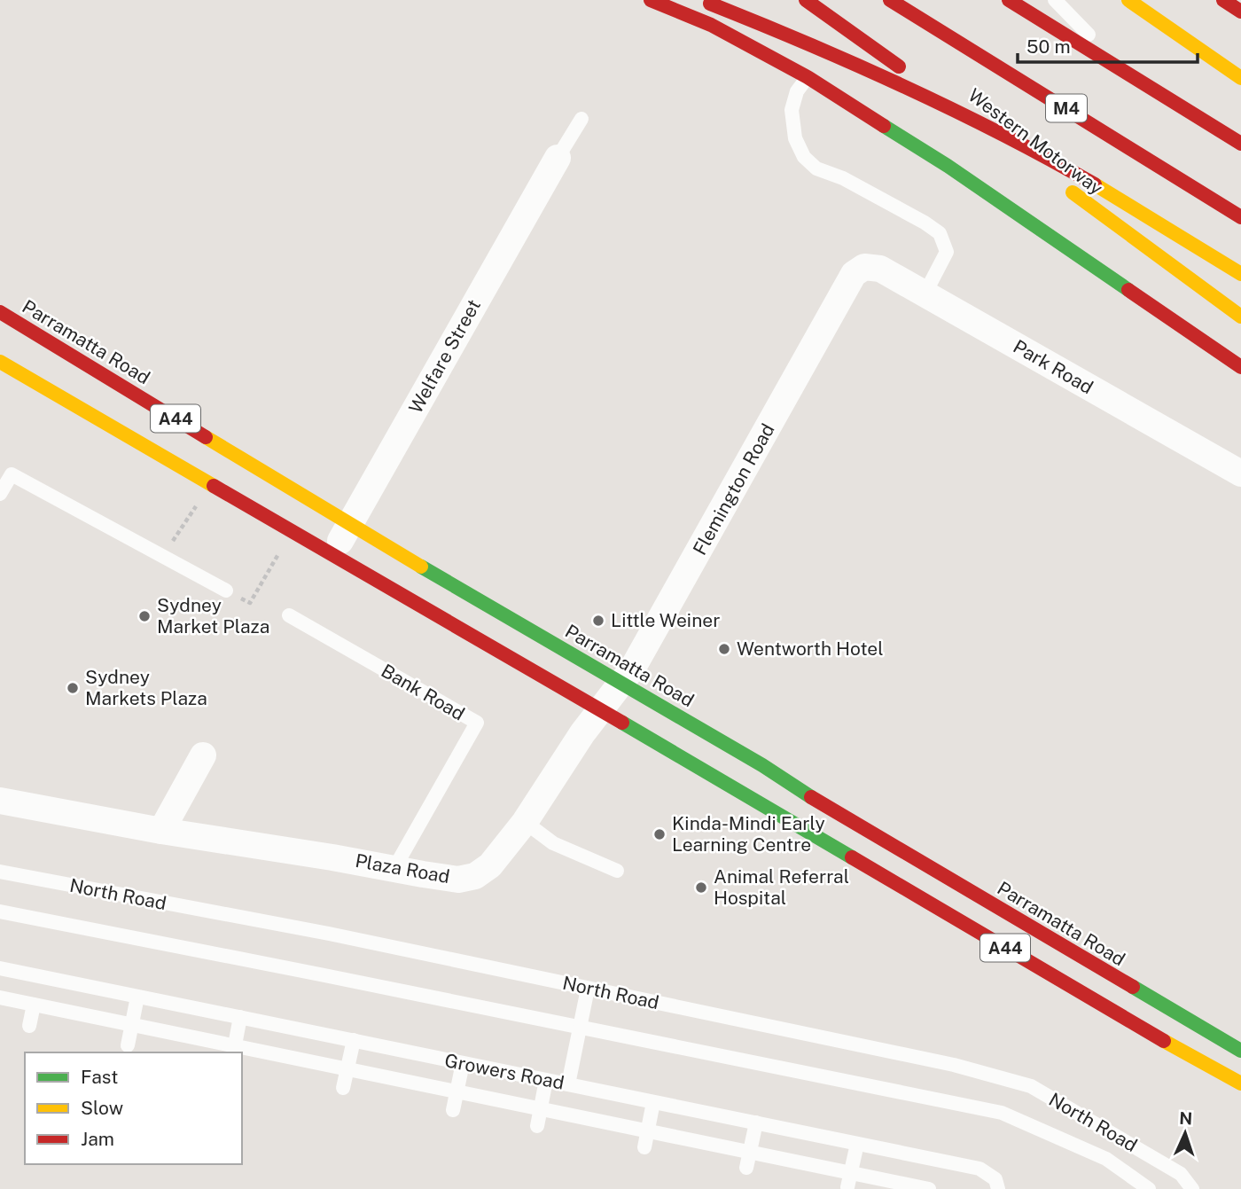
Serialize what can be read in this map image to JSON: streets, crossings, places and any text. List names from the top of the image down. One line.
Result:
{"streets":{"highway":["M4","Western Motorway","Parramatta Road","A44"],"street":["Welfare Street","Park Road","Flemington Road","Plaza Road"],"lane":["Bank Road","North Road","Growers Road"]},"crossings":[["Parramatta Road","Welfare Street"],["Parramatta Road","Flemington Road"],["Welfare Street","A44"],["Park Road","Flemington Road"],["A44","Flemington Road"],["A44","Plaza Road"],["Flemington Road","Plaza Road"],["Bank Road","Plaza Road"]],"places":["Sydney Market Plaza","Little Weiner","Wentworth Hotel","Sydney Markets Plaza","Kinda-Mindi Early Learning Centre","Animal Referral Hospital"],"legend":["Fast","Slow","Jam"],"scale_bar":"50 m","north":"top"}
